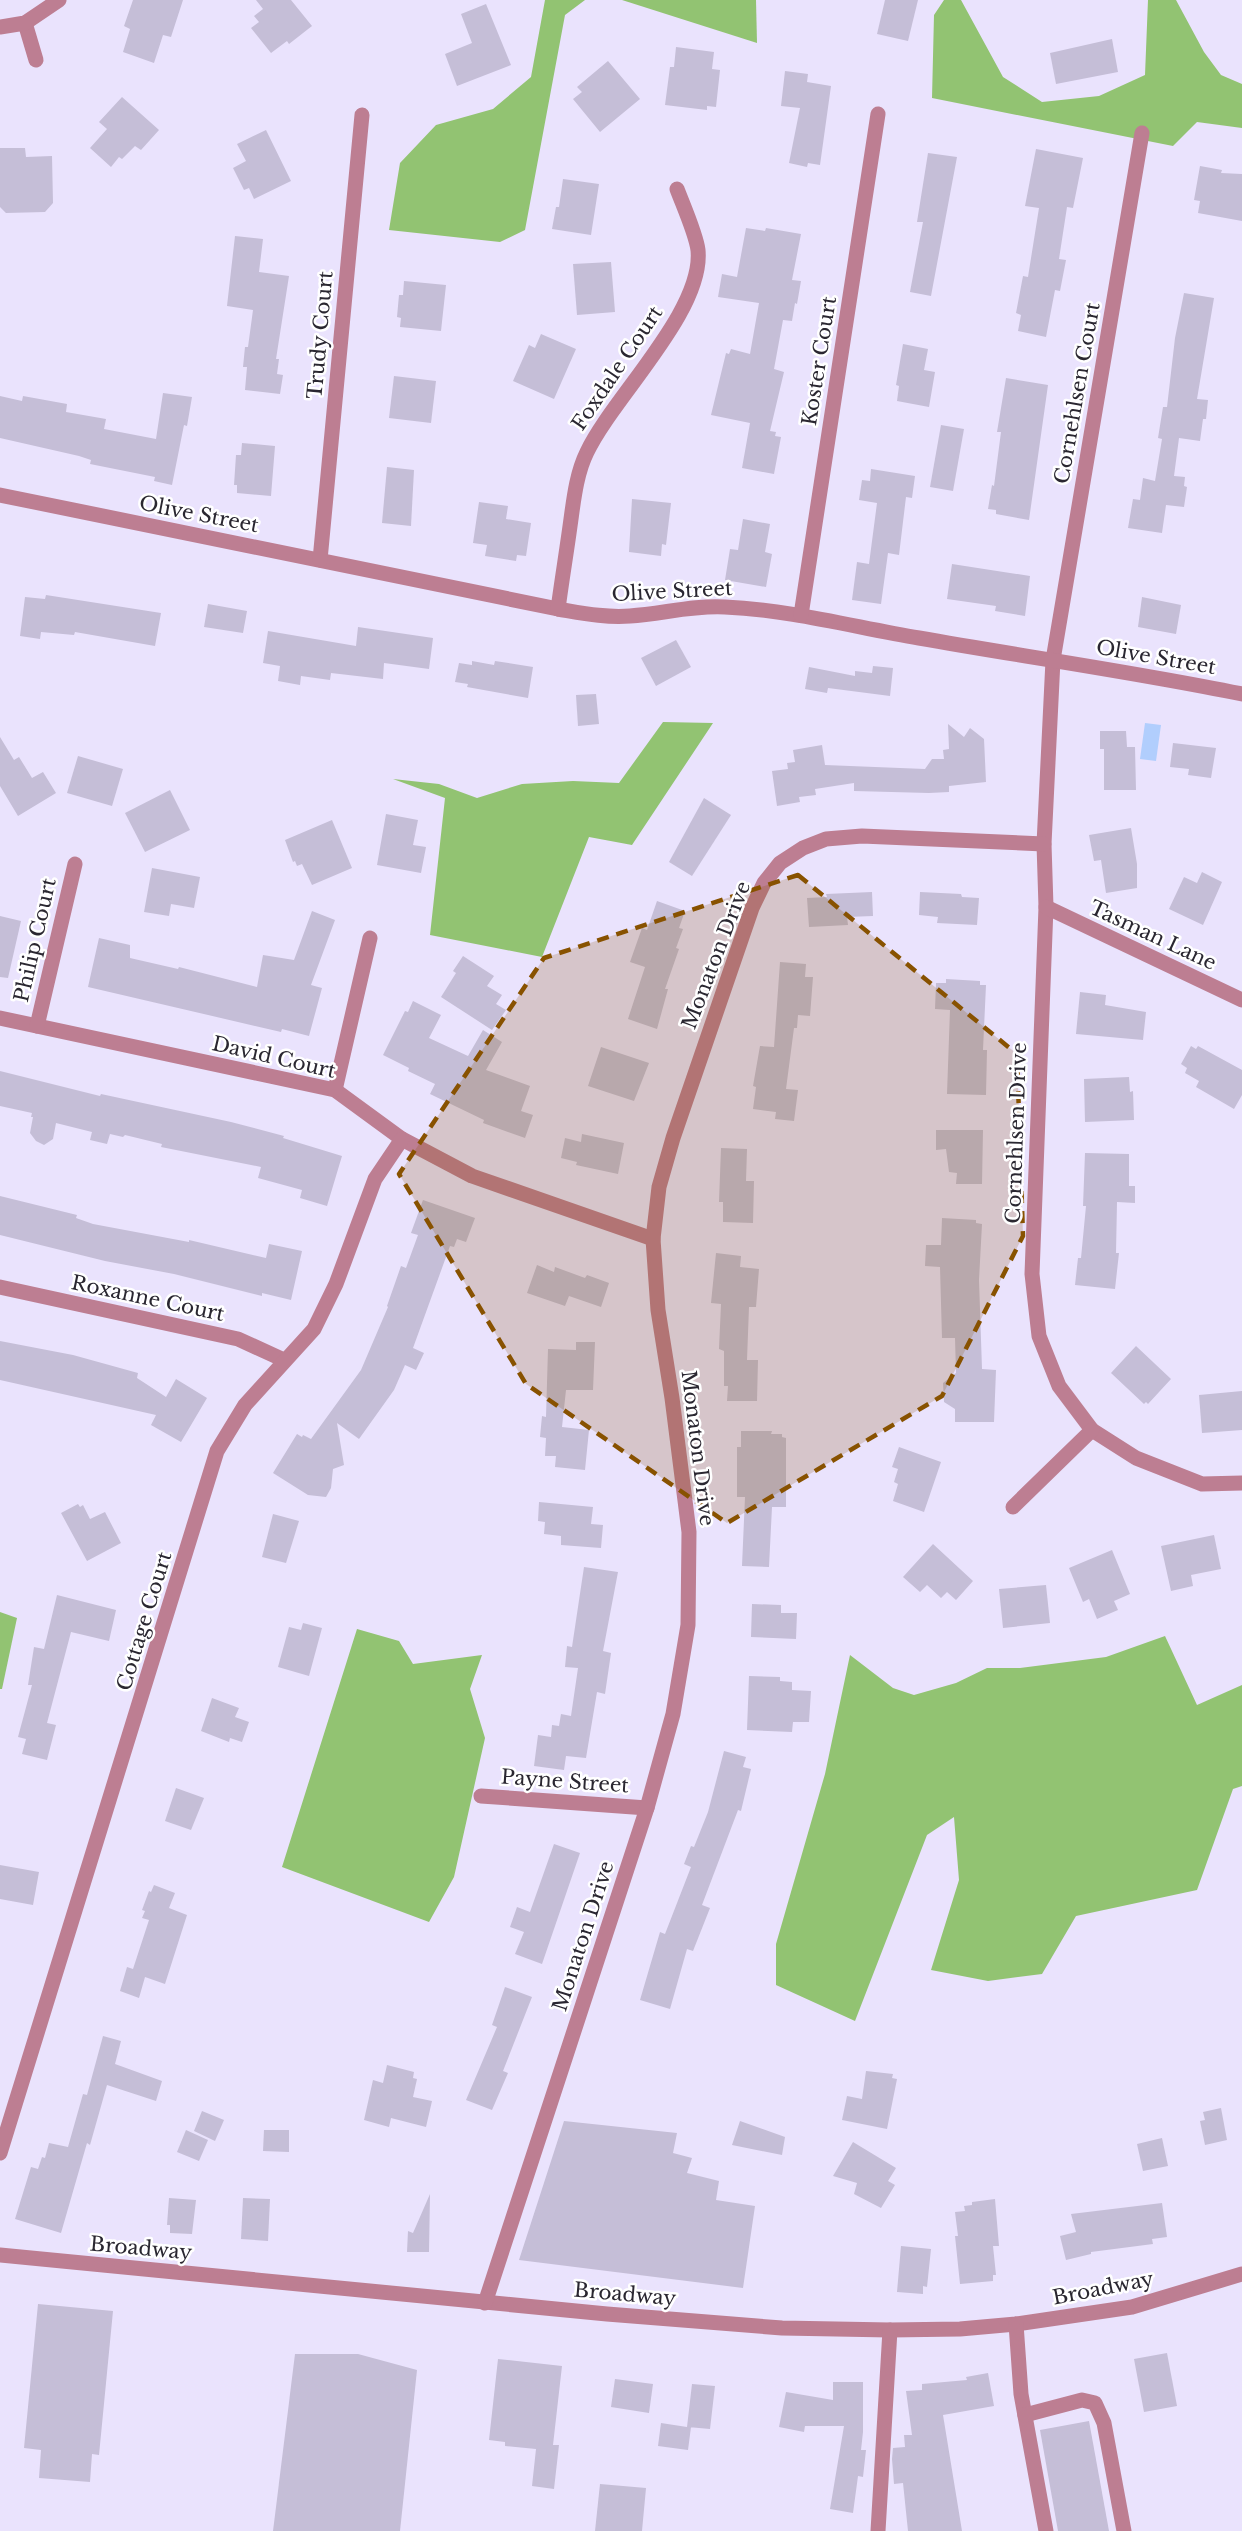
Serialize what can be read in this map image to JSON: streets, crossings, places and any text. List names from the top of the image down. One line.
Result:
{"streets":{"street":["Trudy Court","Koster Court","Foxdale Court","Cornehlsen Court","Olive Street","Tasman Lane","Philip Court","Monaton Drive","David Court","Cornehlsen Drive","Roxanne Court","Cottage Court","Payne Street","Broadway"]},"crossings":[["Trudy Court","Olive Street"],["Koster Court","Olive Street"],["Foxdale Court","Olive Street"],["Cornehlsen Court","Olive Street"],["Cornehlsen Court","Cornehlsen Drive"],["Olive Street","Cornehlsen Drive"],["Tasman Lane","Cornehlsen Drive"],["Philip Court","David Court"],["Monaton Drive","David Court"],["Monaton Drive","Cornehlsen Drive"],["Monaton Drive","Payne Street"],["Monaton Drive","Broadway"],["David Court","Cottage Court"],["Roxanne Court","Cottage Court"]]}
